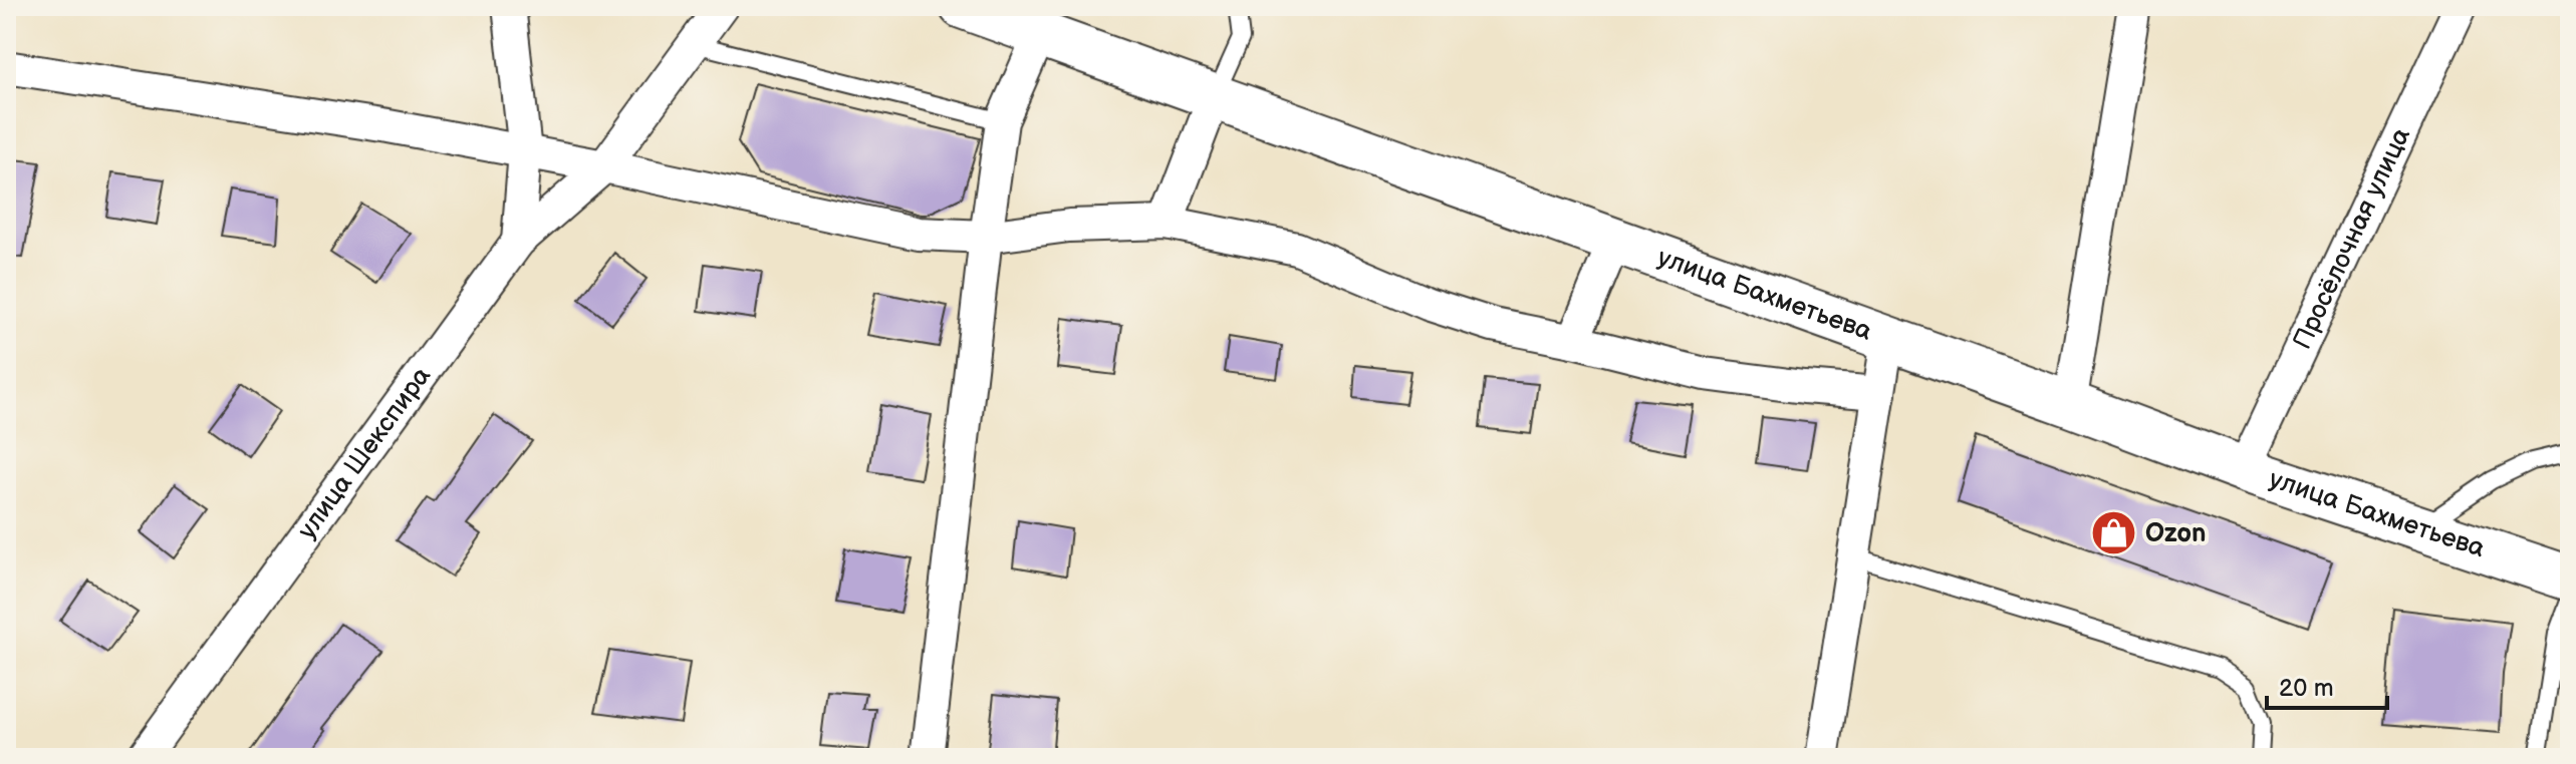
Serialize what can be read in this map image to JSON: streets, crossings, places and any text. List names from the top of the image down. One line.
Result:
{"streets":{"main road":["улица Бахметьева"],"street":["Просёлочная улица","улица Шекспира"]},"crossings":[["Просёлочная улица","улица Бахметьева"]],"places":{"shop":["Ozon"]},"scale_bar":"20 m"}
